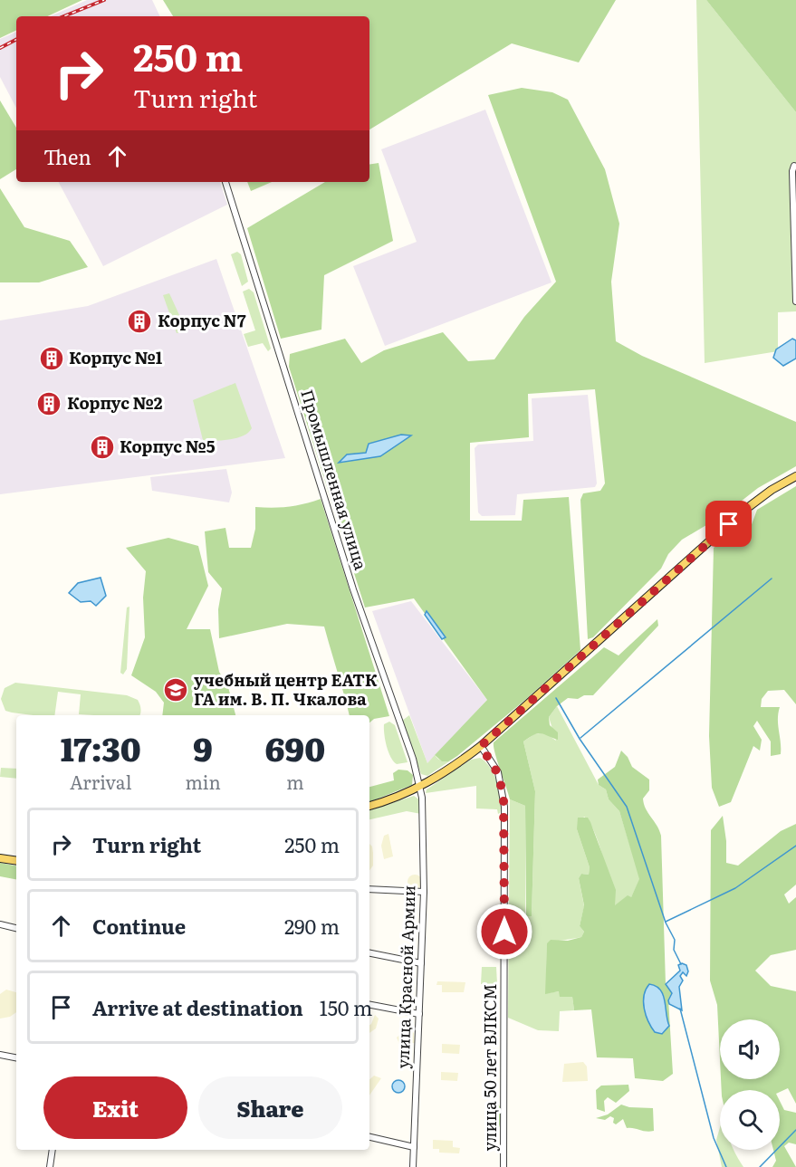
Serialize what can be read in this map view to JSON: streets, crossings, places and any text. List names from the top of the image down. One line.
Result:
{"streets":{"street":["Промышленная улица","улица Красной Армии","улица 50 лет ВЛКСМ"]},"crossings":[["Промышленная улица","улица Красной Армии"]],"places":{"building":["Корпус N7","Корпус №1","Корпус №2","Корпус №5"],"school or university":["учебный центр ЕАТК ГА им. В. П. Чкалова"]},"page":{"turn":["250 m","Turn right"],"then":"Then","eta":["17:30","Arrival","9","min","690","m"],"list":[{"name":"Turn right","value":"250 m"},{"name":"Continue","value":"290 m"},{"name":"Arrive at destination","value":"150 m"}],"buttons":["Exit","Share"]}}
